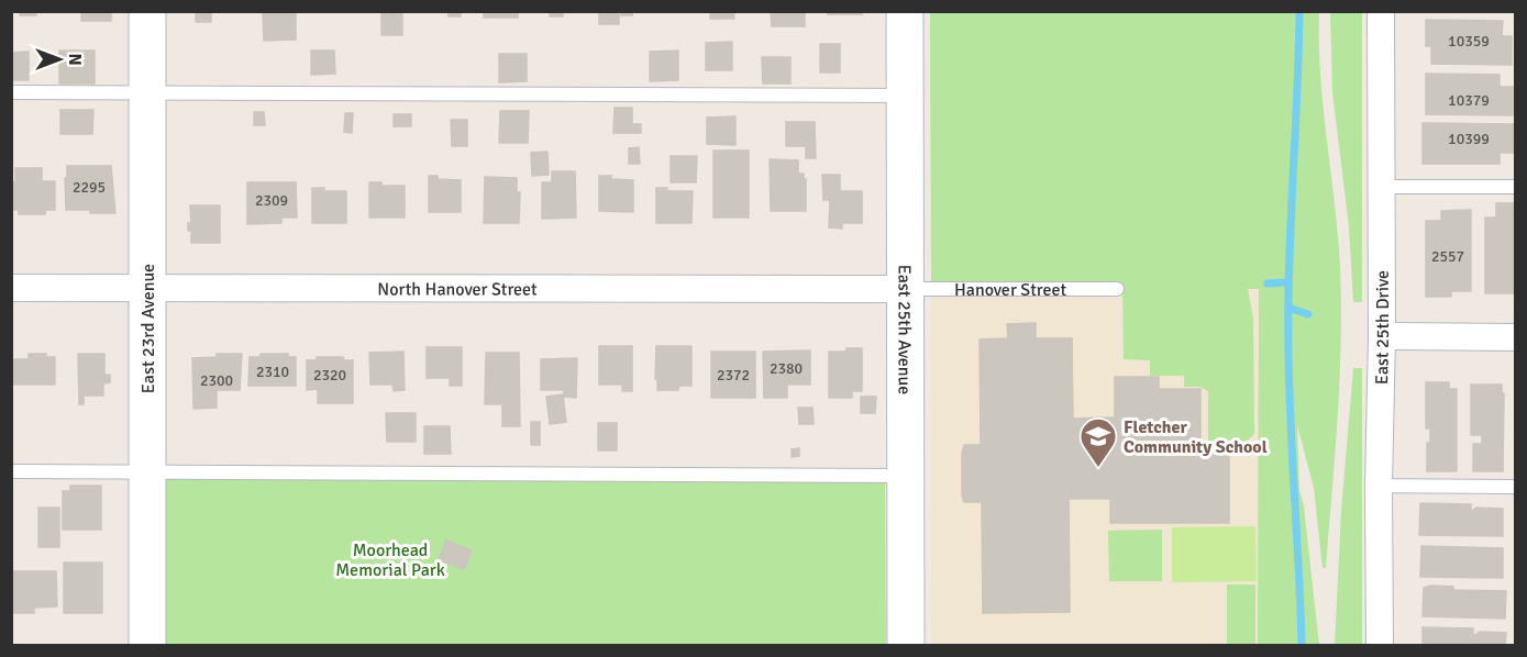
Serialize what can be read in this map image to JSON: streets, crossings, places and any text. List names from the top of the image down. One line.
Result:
{"streets":{"street":["North Hanover Street","East 23rd Avenue","East 25th Avenue","East 25th Drive"],"lane":["Hanover Street"]},"crossings":[["North Hanover Street","Hanover Street"],["North Hanover Street","East 23rd Avenue"],["North Hanover Street","East 25th Avenue"],["Hanover Street","East 25th Avenue"]],"parks":["Moorhead Memorial Park"],"places":{"school or university":["Fletcher Community School"]},"house_numbers":["10359","10379","10399","2295","2309","2557","2380","2310","2320","2372","2300"],"north":"right"}
